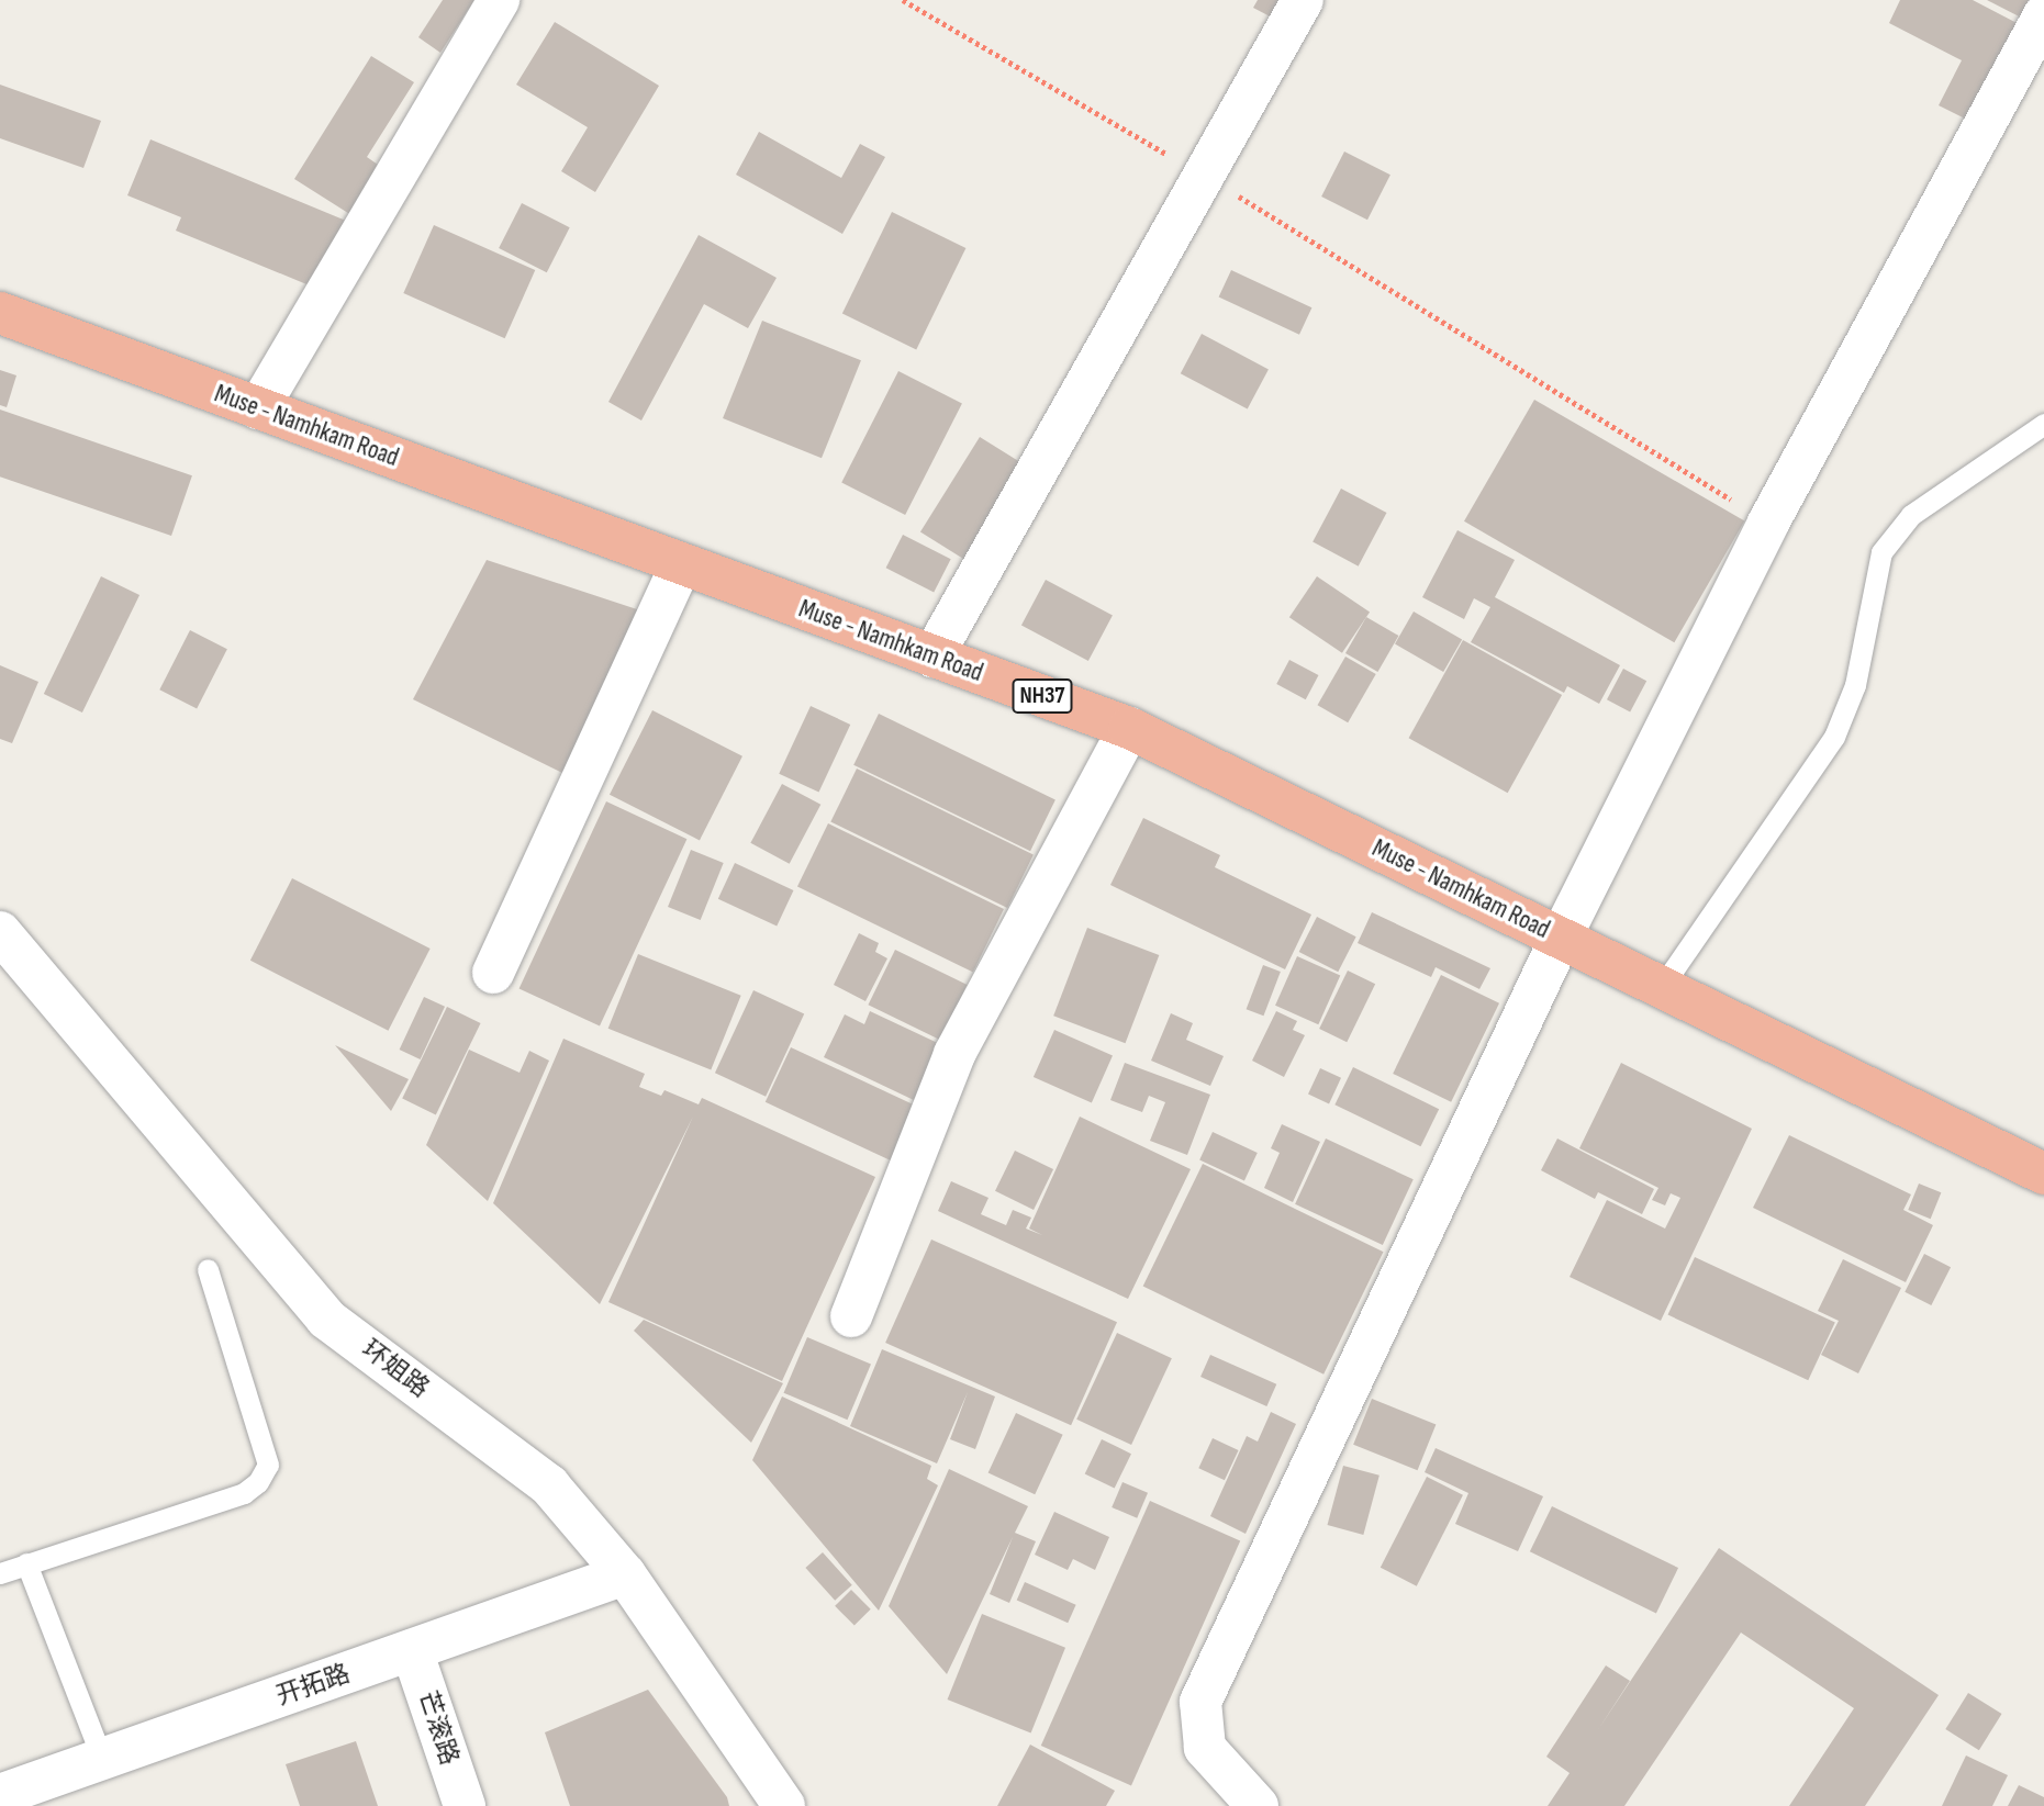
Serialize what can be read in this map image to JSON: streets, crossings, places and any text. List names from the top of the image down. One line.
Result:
{"streets":{"highway":["Muse - Namhkam Road","NH37"],"street":["环姐路","开拓路","芒滚路"]},"crossings":[["环姐路","开拓路"],["开拓路","芒滚路"]]}
